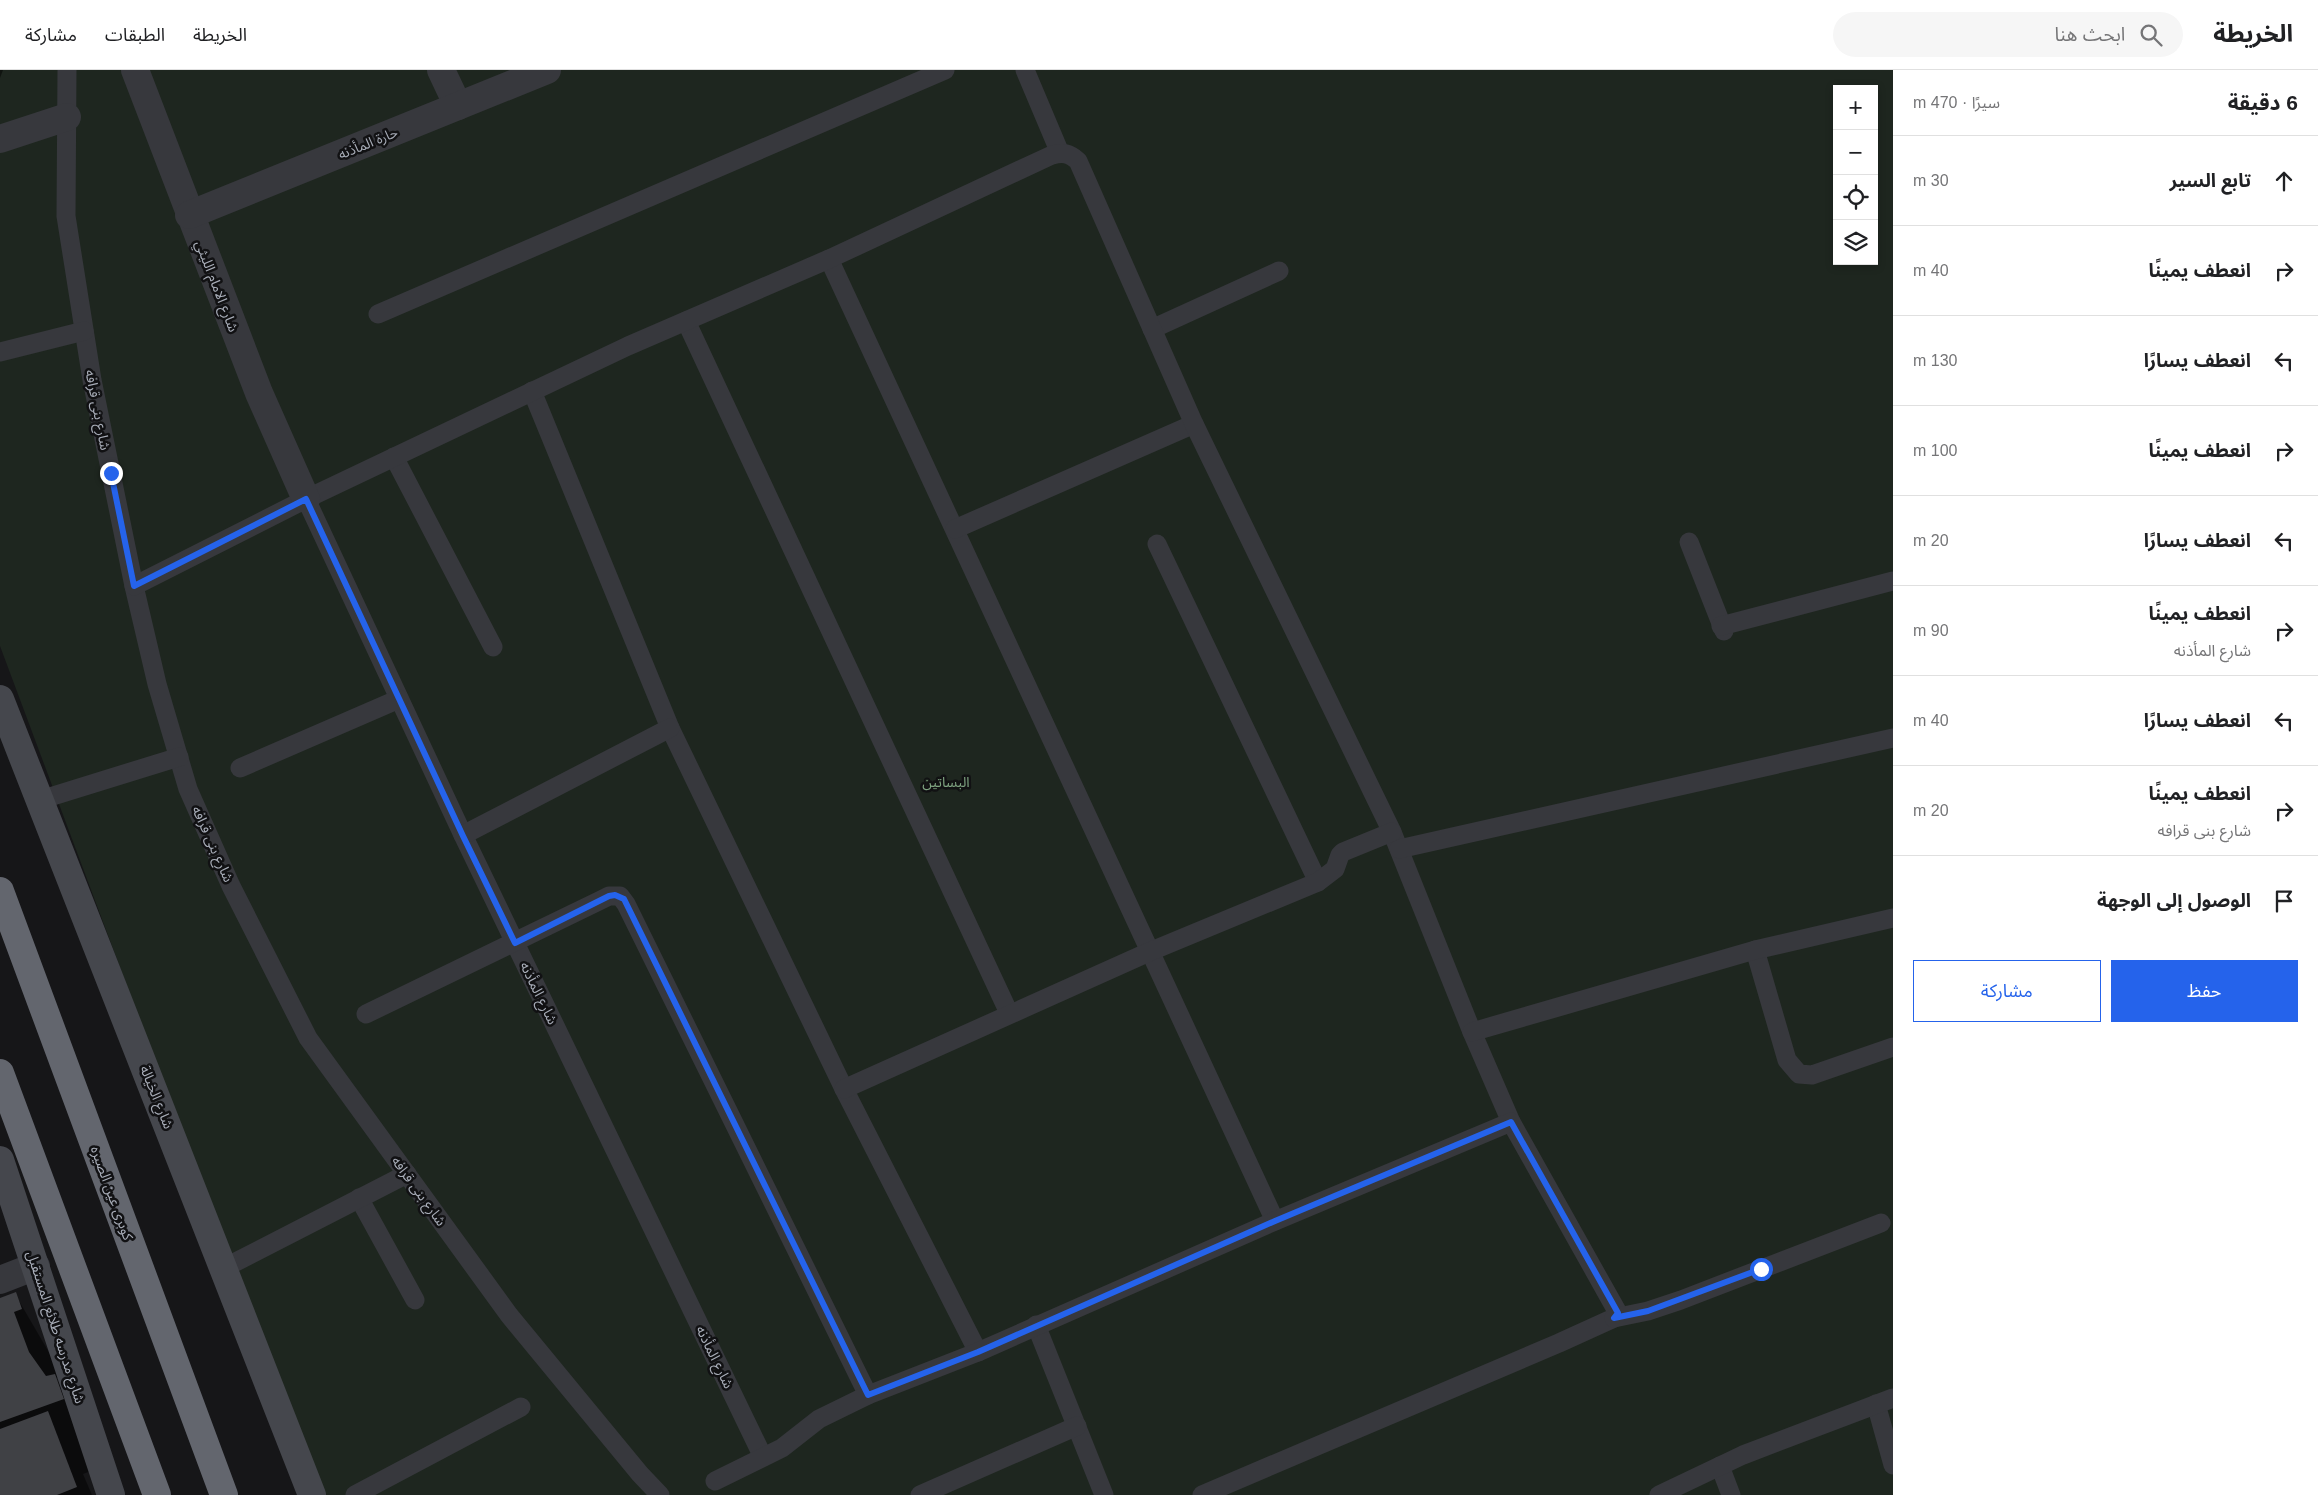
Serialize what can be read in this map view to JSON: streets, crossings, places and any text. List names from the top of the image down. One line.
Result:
{"streets":{"highway":["كوبرى عين الصيره"],"street":["حارة المأذنه","شارع الامام الليثي","شارع الخيالة","شارع مدرسه طلائع المستقبل"],"lane":["شارع بنى قرافه","شارع المأذنه"]},"crossings":[["حارة المأذنه","شارع الامام الليثي"],["شارع الامام الليثي","شارع المأذنه"]],"parks":["البساتين"],"page":{"header":"الخريطة","search":"ابحث هنا","nav":["الخريطة","الطبقات","مشاركة"],"heading":["6 دقيقة","سيرًا · 470 m"],"map_buttons":["+","−"],"list":[["تابع السير","30 m"],["انعطف يمينًا","40 m"],["انعطف يسارًا","130 m"],["انعطف يمينًا","100 m"],["انعطف يسارًا","20 m"],["انعطف يمينًا","شارع المأذنه","90 m"],["انعطف يسارًا","40 m"],["انعطف يمينًا","شارع بنى قرافه","20 m"],"الوصول إلى الوجهة"],"buttons":["حفظ","مشاركة"]}}
